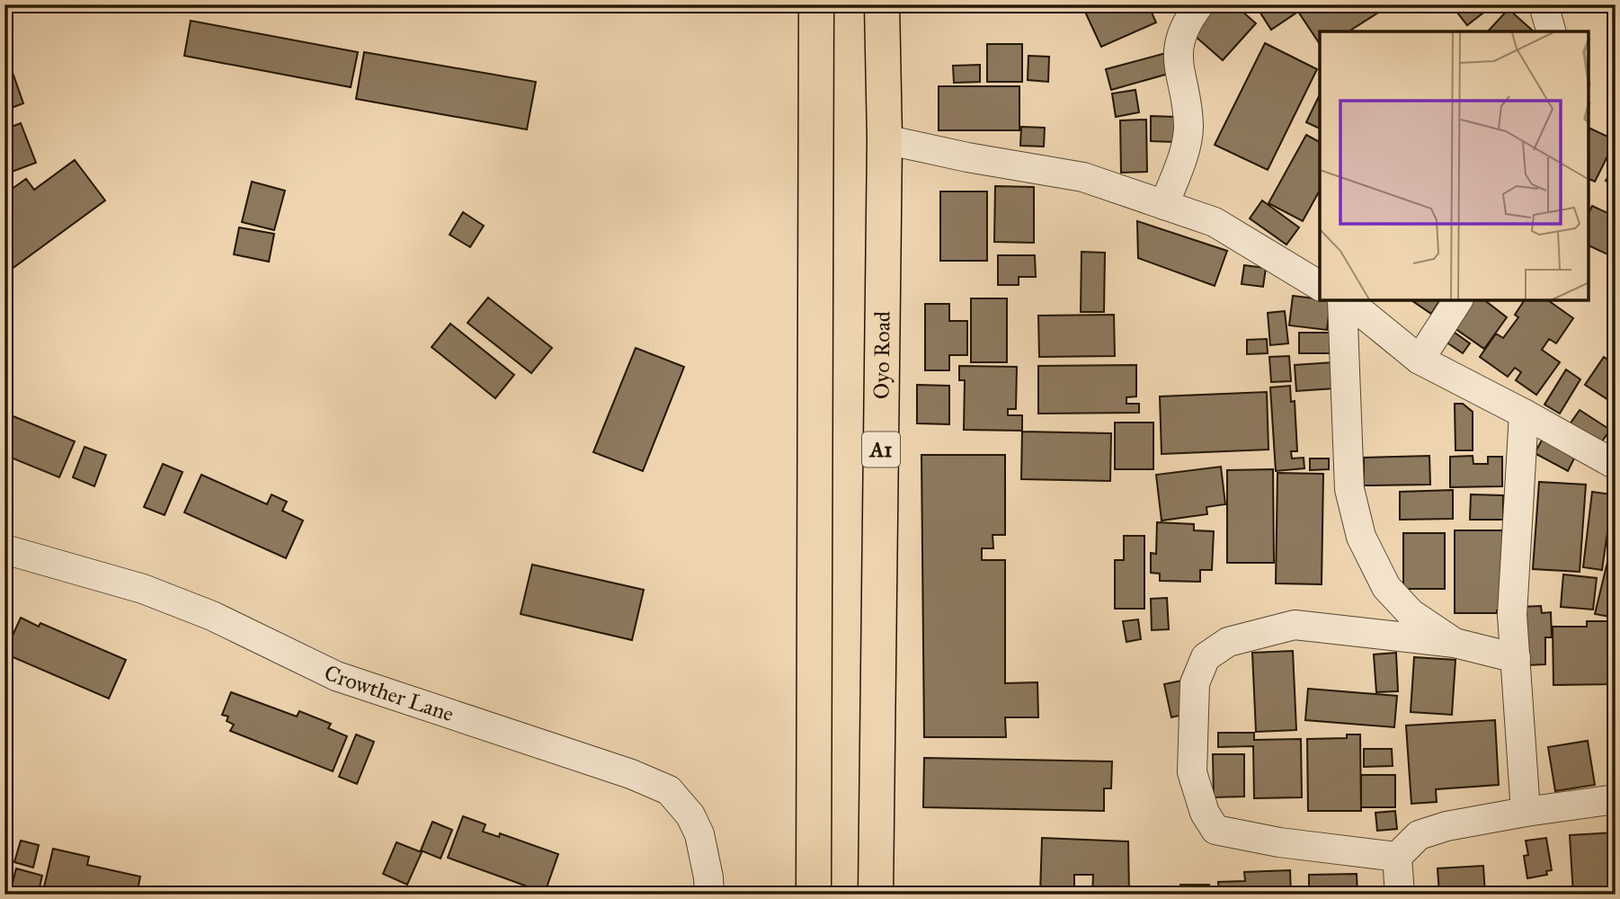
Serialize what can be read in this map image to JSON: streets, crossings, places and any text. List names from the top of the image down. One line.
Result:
{"streets":{"highway":["Oyo Road","A1"],"street":["Crowther Lane"]}}
